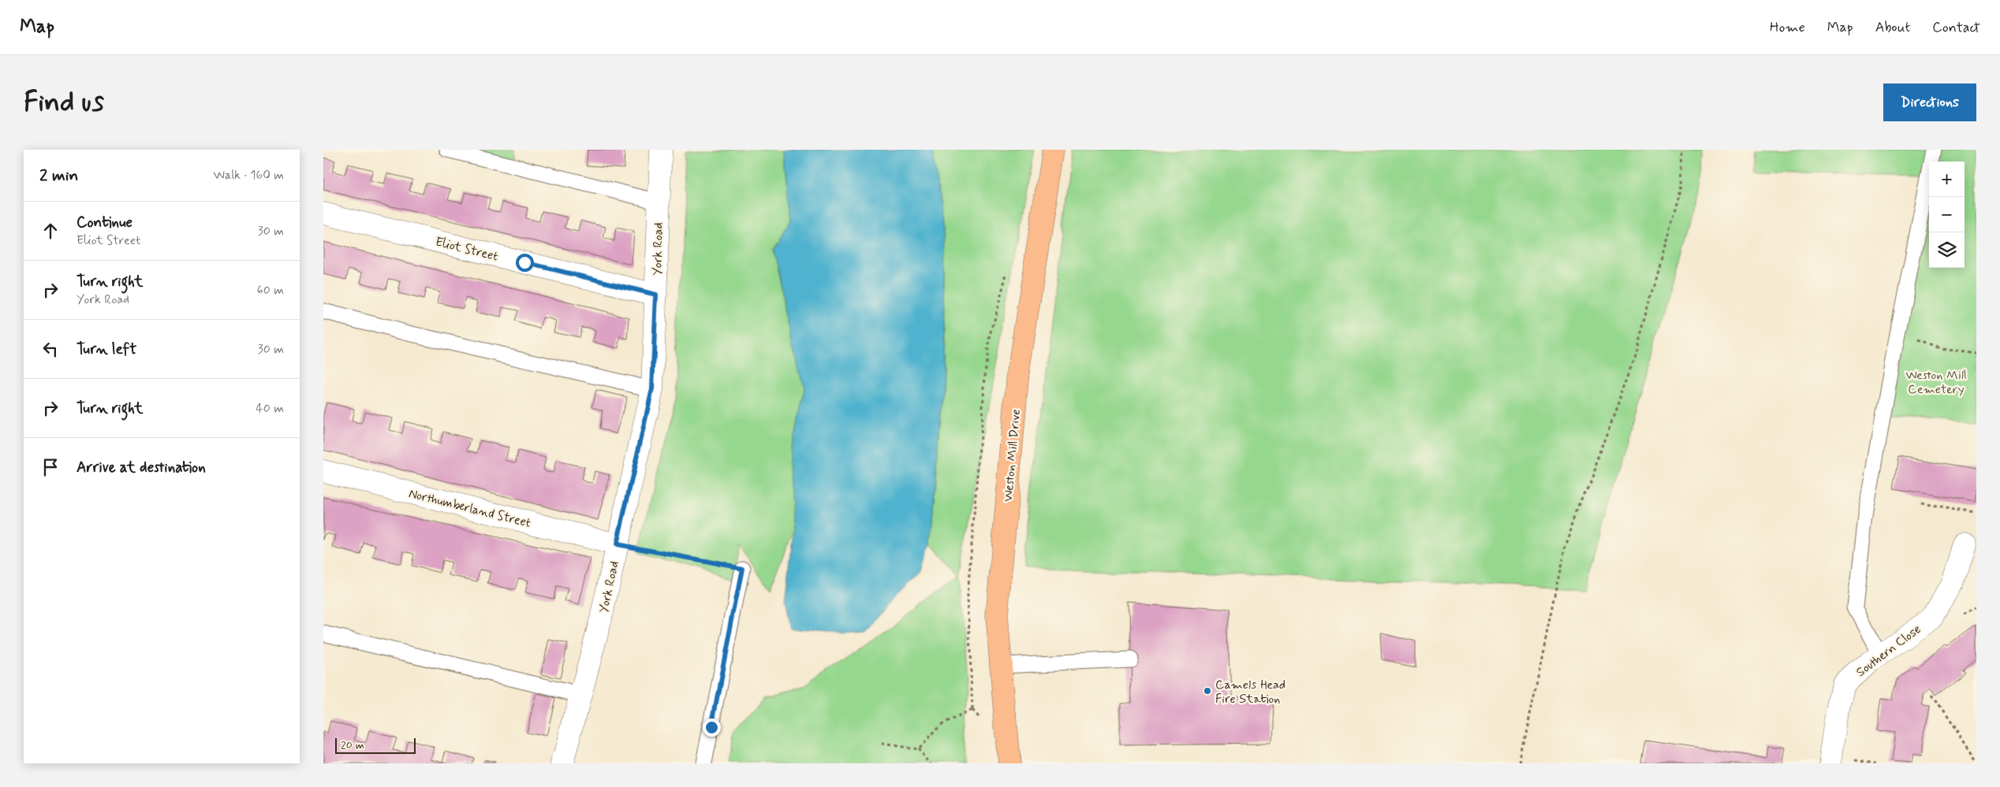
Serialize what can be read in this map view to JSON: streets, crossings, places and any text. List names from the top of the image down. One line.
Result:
{"streets":{"main road":["Weston Mill Drive"],"street":["Eliot Street","York Road","Northumberland Street","Southern Close"]},"crossings":[["Eliot Street","York Road"],["York Road","Northumberland Street"]],"parks":["Weston Mill Cemetery"],"places":["Camels Head Fire Station"],"scale_bar":"20 m","page":{"header":"Map","nav":["Home","Map","About","Contact"],"buttons":"Directions","title":"Find us","heading":["2 min","Walk · 160 m"],"map_buttons":["+","−"],"list":[["Continue","Eliot Street","30 m"],["Turn right","York Road","60 m"],["Turn left","30 m"],["Turn right","40 m"],"Arrive at destination"],"scale":"20 m"}}
